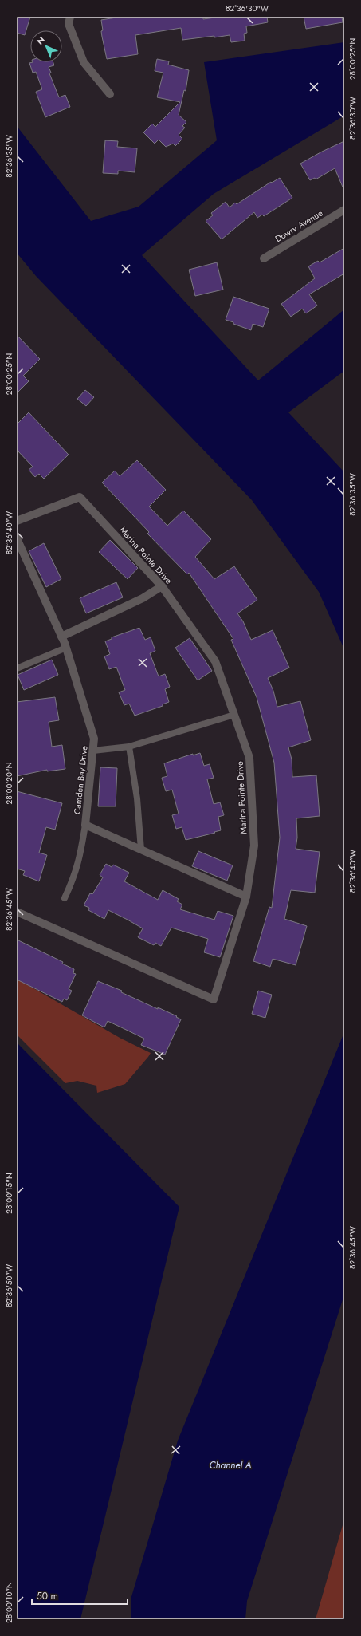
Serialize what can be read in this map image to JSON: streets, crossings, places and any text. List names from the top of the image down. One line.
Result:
{"streets":{"street":["Dowry Avenue","Marina Pointe Drive","Camden Bay Drive"]},"crossings":[["Marina Pointe Drive","Camden Bay Drive"]],"water":["Channel A"],"scale_bar":"50 m","north":"top left","coordinates":["82°36'30\"W","28°00'25\"N","82°36'35\"W","82°36'40\"W","28°00'20\"N","82°36'45\"W","28°00'15\"N","82°36'50\"W","28°00'10\"N"]}
